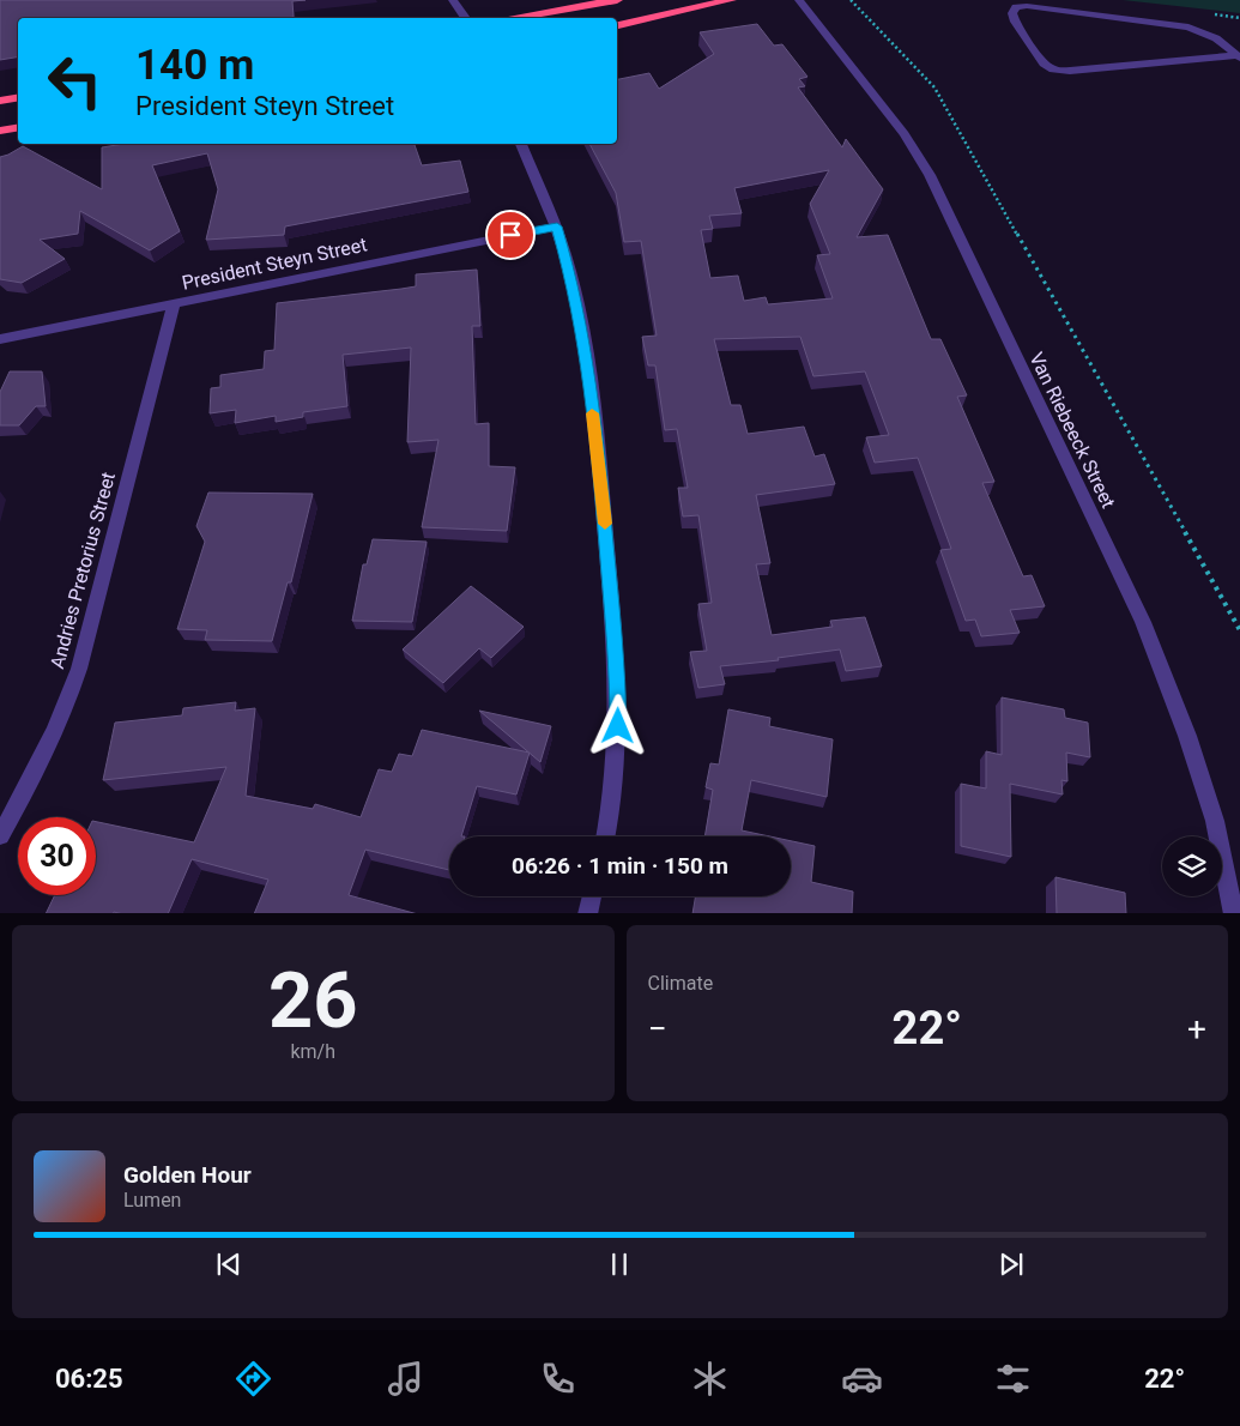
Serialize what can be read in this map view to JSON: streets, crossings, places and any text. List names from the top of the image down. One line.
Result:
{"streets":{"street":["President Steyn Street","Van Riebeeck Street","Andries Pretorius Street"]},"crossings":[["President Steyn Street","Andries Pretorius Street"]],"page":{"turn":["140 m","President Steyn Street"],"limit":"30","trip":"06:26 · 1 min · 150 m","tile":[["26","km/h"],"Climate"],"heat":["−","22°","+"],"song":["Golden Hour","Lumen"],"tabs":["06:25","22°"]}}
